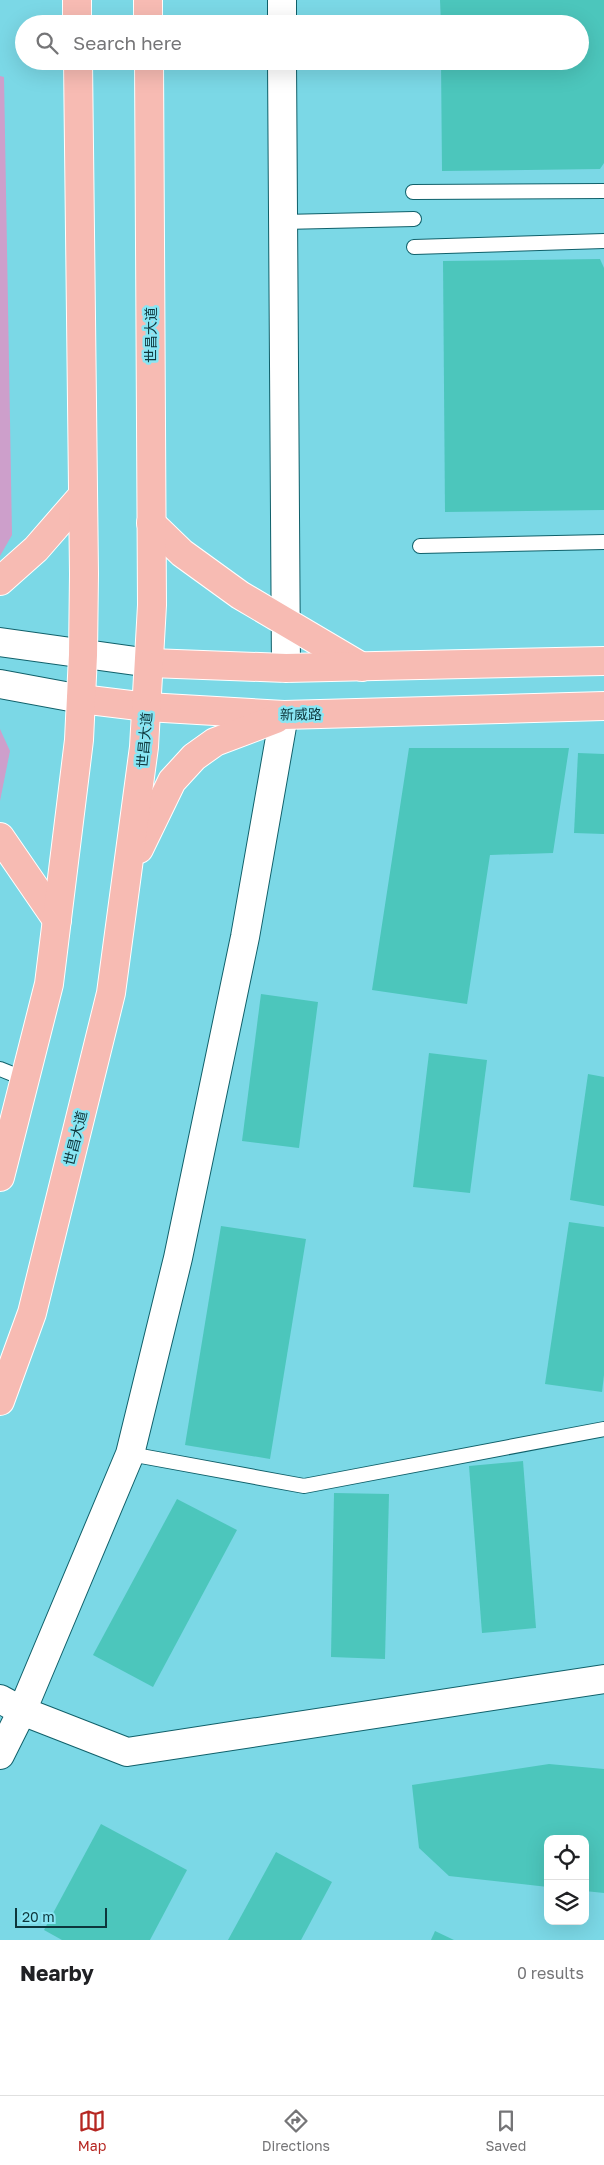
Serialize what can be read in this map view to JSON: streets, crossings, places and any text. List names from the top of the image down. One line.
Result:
{"streets":{"main road":["世昌大道","新威路"]},"crossings":[["世昌大道","新威路"]],"scale_bar":"20 m","page":{"search":"Search here","scale":"20 m","heading":["Nearby","0 results"],"nav":["Map","Directions","Saved"]}}
